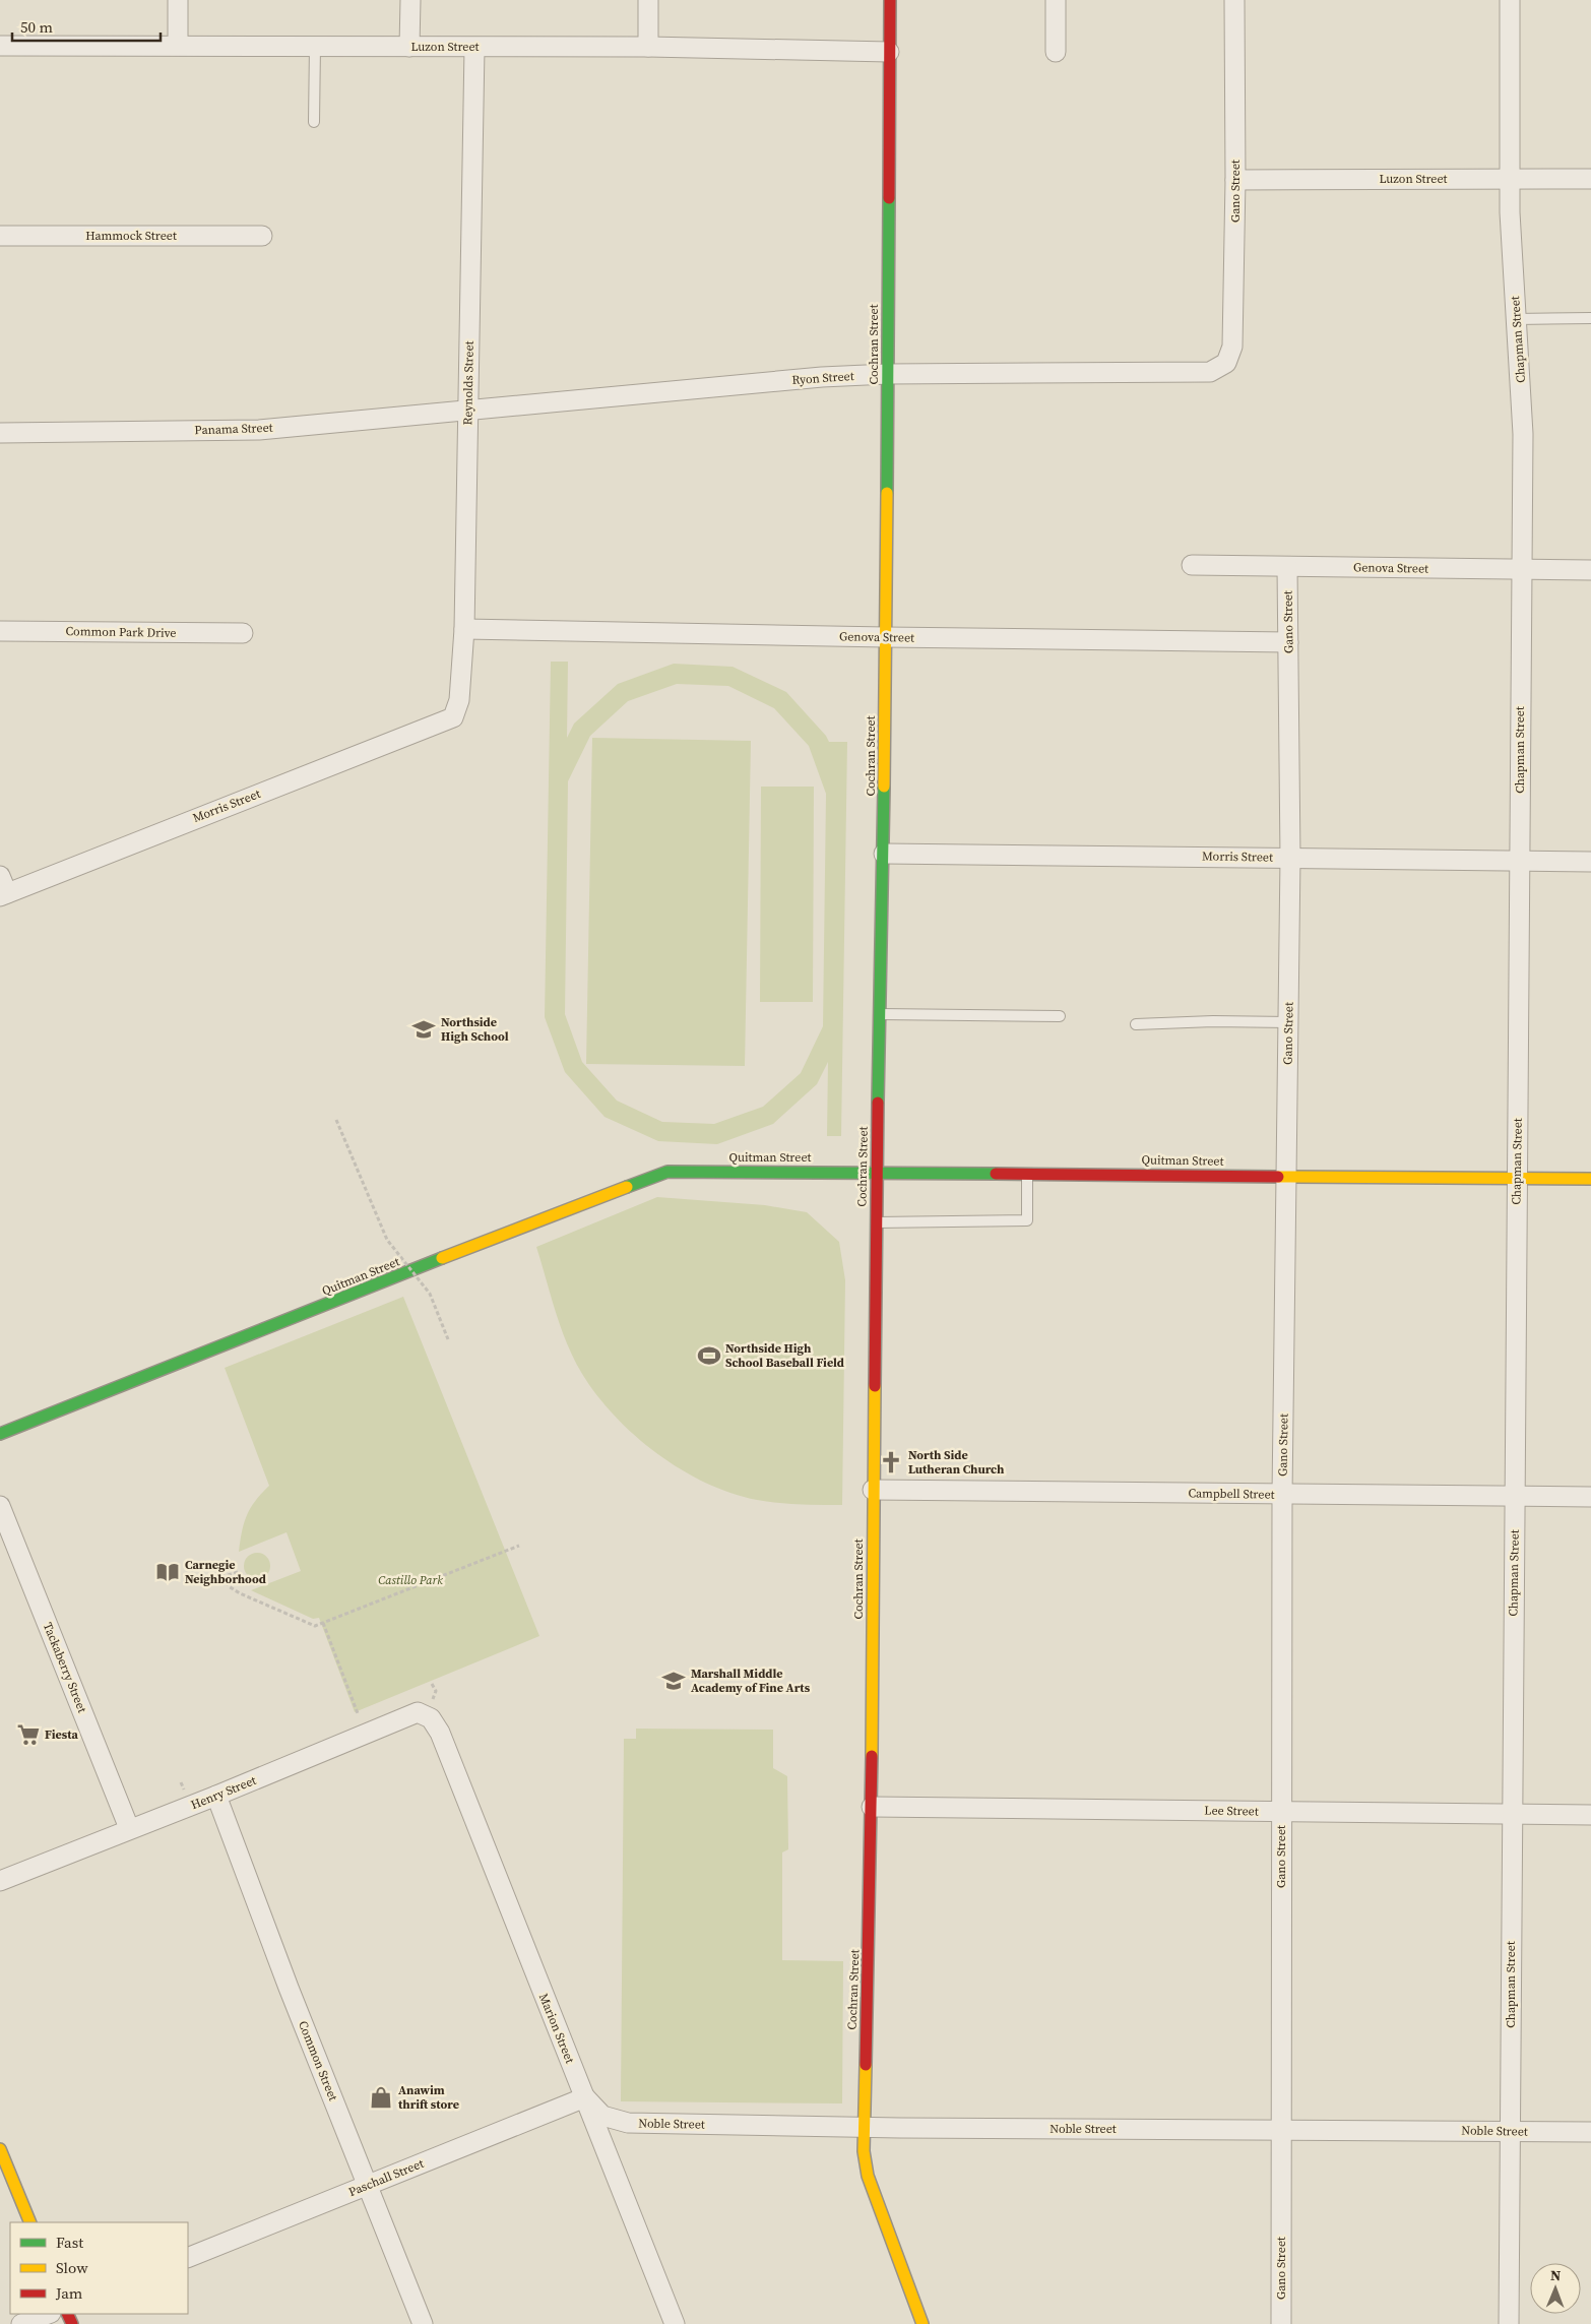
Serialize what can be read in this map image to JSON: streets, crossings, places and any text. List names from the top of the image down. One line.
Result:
{"streets":{"street":["Luzon Street","Gano Street","Hammock Street","Chapman Street","Cochran Street","Ryon Street","Reynolds Street","Panama Street","Genova Street","Common Park Drive","Morris Street","Quitman Street","Campbell Street","Tackaberry Street","Henry Street","Lee Street","Marion Street","Common Street","Noble Street","Paschall Street"]},"crossings":[["Luzon Street","Gano Street"],["Luzon Street","Chapman Street"],["Luzon Street","Cochran Street"],["Luzon Street","Reynolds Street"],["Gano Street","Ryon Street"],["Gano Street","Genova Street"],["Gano Street","Morris Street"],["Gano Street","Quitman Street"],["Gano Street","Campbell Street"],["Gano Street","Lee Street"],["Gano Street","Noble Street"],["Chapman Street","Genova Street"],["Chapman Street","Morris Street"],["Chapman Street","Quitman Street"],["Chapman Street","Campbell Street"],["Chapman Street","Lee Street"],["Chapman Street","Noble Street"],["Cochran Street","Ryon Street"],["Cochran Street","Genova Street"],["Cochran Street","Morris Street"],["Cochran Street","Quitman Street"],["Cochran Street","Campbell Street"],["Cochran Street","Lee Street"],["Cochran Street","Noble Street"],["Ryon Street","Reynolds Street"],["Ryon Street","Panama Street"],["Reynolds Street","Panama Street"],["Reynolds Street","Genova Street"],["Reynolds Street","Morris Street"],["Tackaberry Street","Henry Street"],["Henry Street","Marion Street"],["Henry Street","Common Street"],["Marion Street","Noble Street"],["Marion Street","Paschall Street"],["Common Street","Paschall Street"],["Noble Street","Paschall Street"]],"parks":["Castillo Park"],"places":{"school or university":["Northside High School","Marshall Middle Academy of Fine Arts"],"sports":["Northside High School Baseball Field"],"church":["North Side Lutheran Church"],"library":["Carnegie Neighborhood"],"supermarket":["Fiesta"],"shop":["Anawim thrift store"]},"legend":["Fast","Slow","Jam"],"scale_bar":"50 m","north":"top"}
